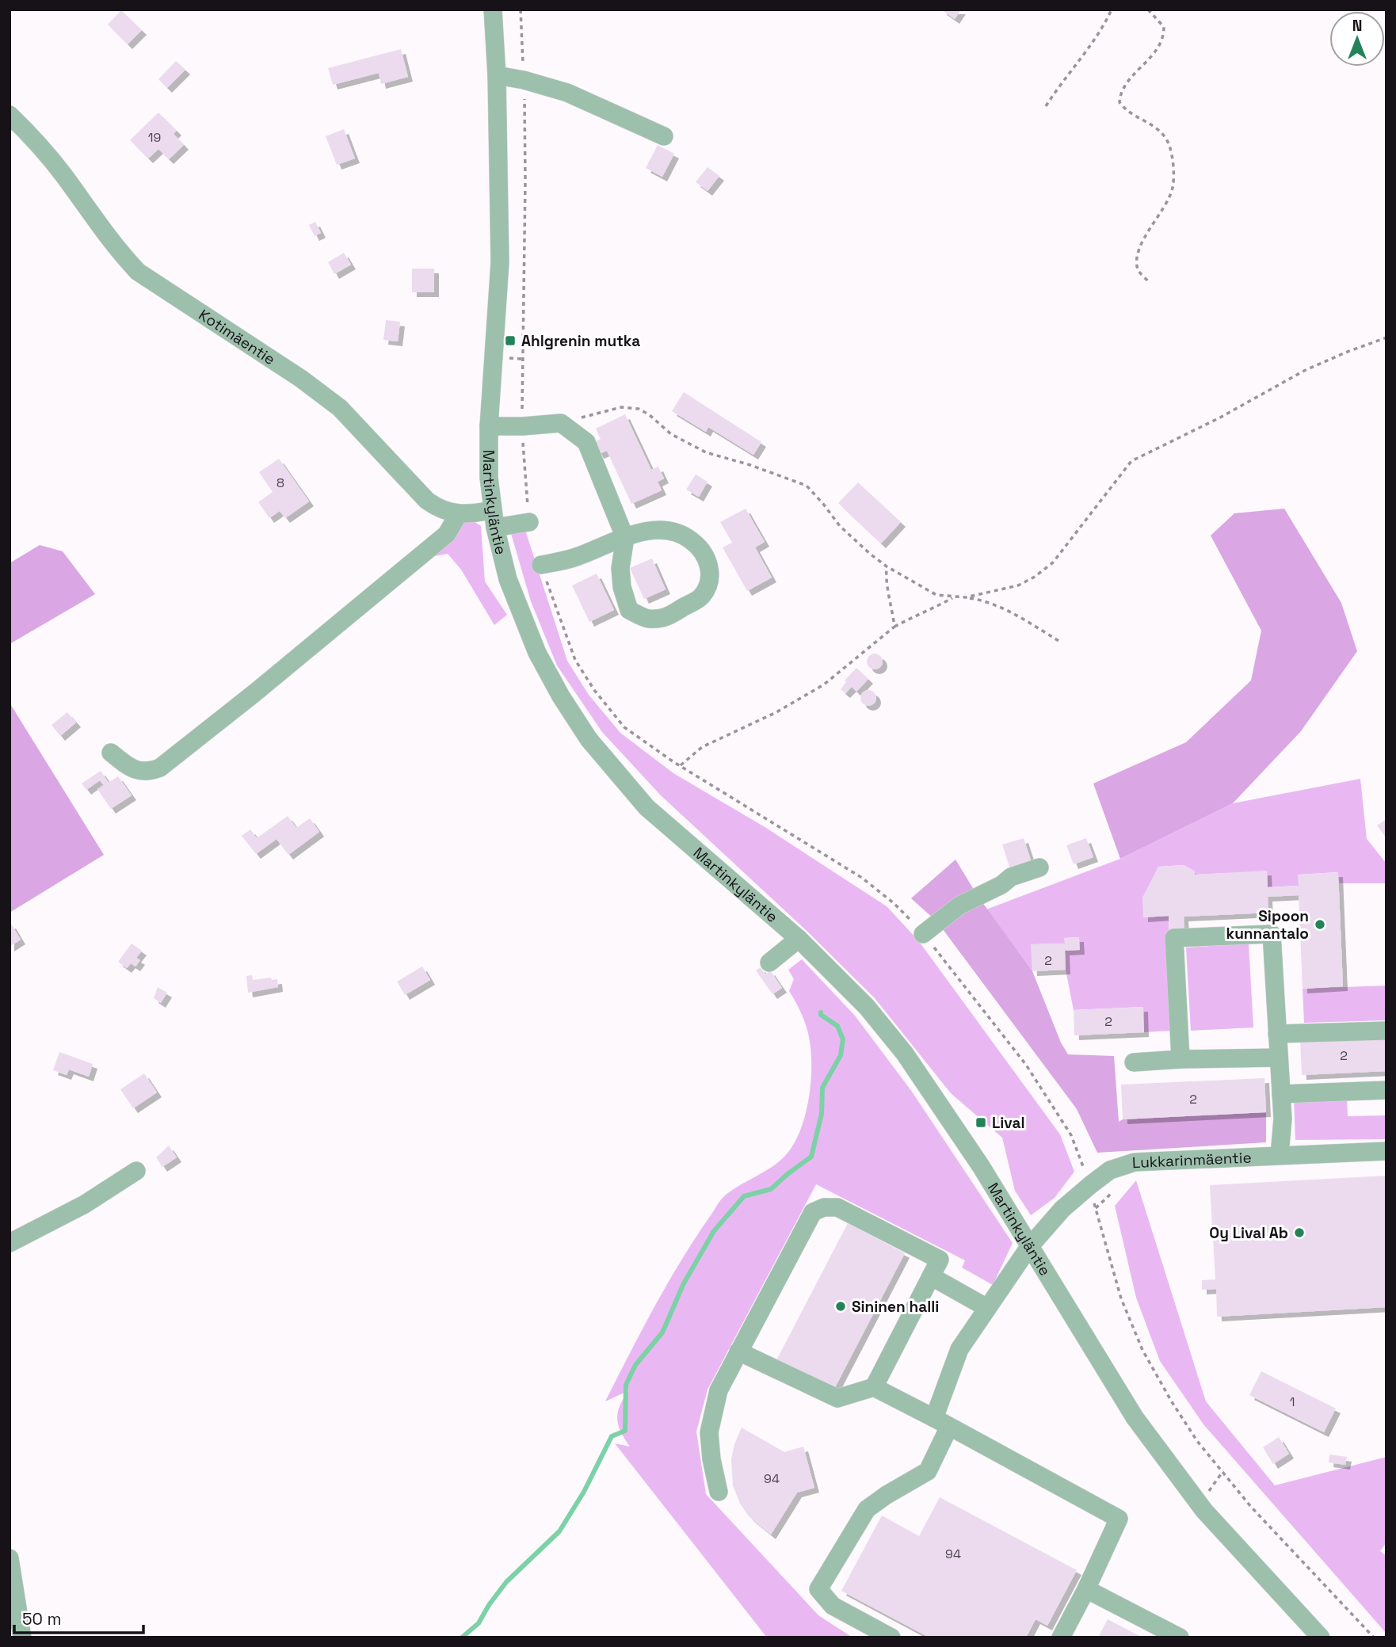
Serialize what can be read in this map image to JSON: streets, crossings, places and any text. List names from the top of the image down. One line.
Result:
{"streets":{"street":["Kotimäentie","Martinkyläntie","Lukkarinmäentie"]},"crossings":[["Kotimäentie","Martinkyläntie"],["Martinkyläntie","Lukkarinmäentie"]],"places":{"transit":["Ahlgrenin mutka","Lival"],"other":["Sipoon kunnantalo","Oy Lival Ab","Sininen halli"]},"house_numbers":["19","8","2","2","2","2","1","94","94"],"scale_bar":"50 m","north":"top"}
